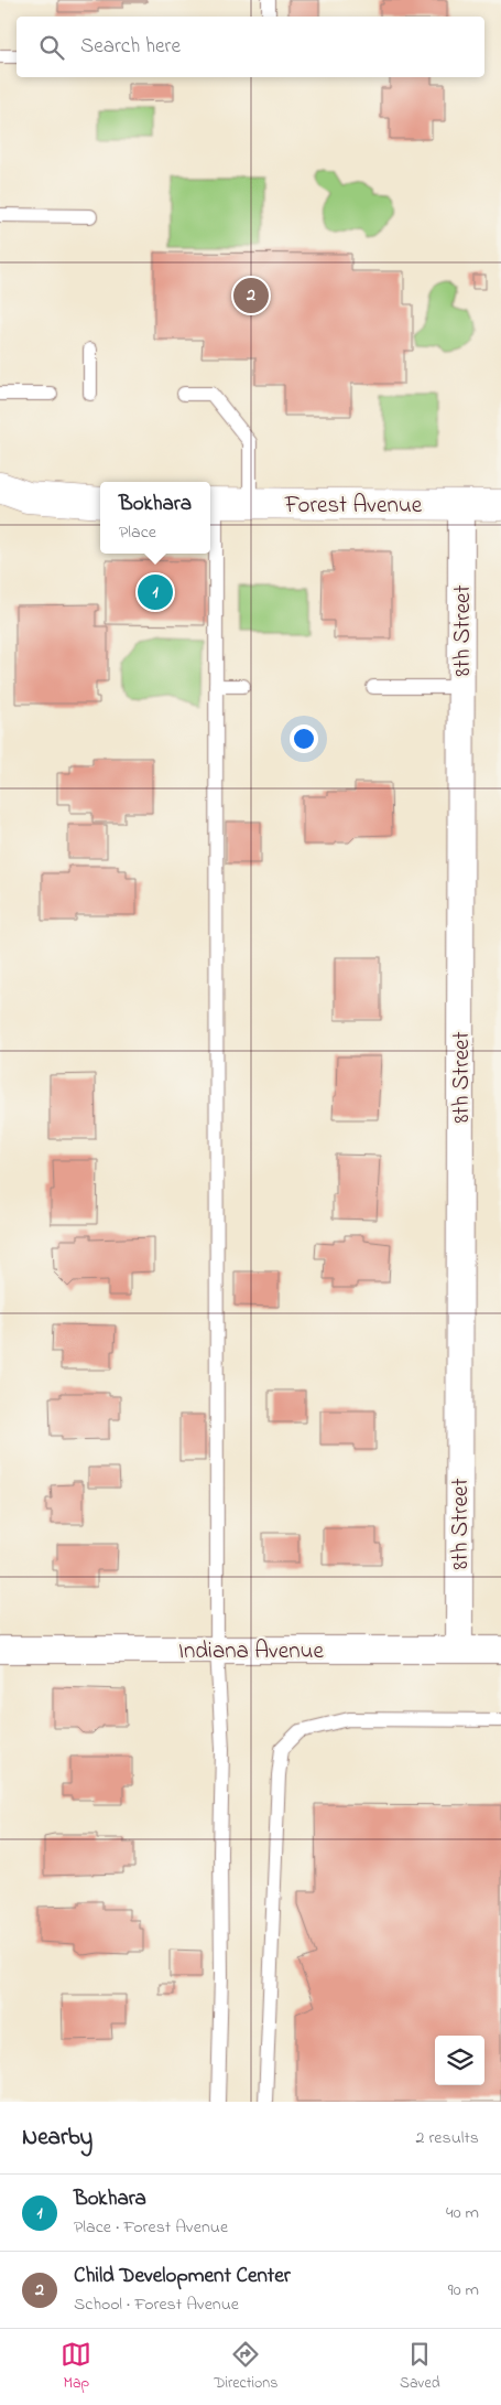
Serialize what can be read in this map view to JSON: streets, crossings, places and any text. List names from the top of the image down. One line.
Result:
{"streets":{"street":["Forest Avenue","8th Street","Indiana Avenue"]},"crossings":[["Forest Avenue","8th Street"],["8th Street","Indiana Avenue"]],"page":{"search":"Search here","pins":["2","1"],"popup":["Bokhara","Place"],"heading":["Nearby","2 results"],"list":[{"mark":"1","name":"Bokhara","note":"Place · Forest Avenue","value":"40 m"},{"mark":"2","name":"Child Development Center","note":"School · Forest Avenue","value":"90 m"}],"nav":["Map","Directions","Saved"]}}
